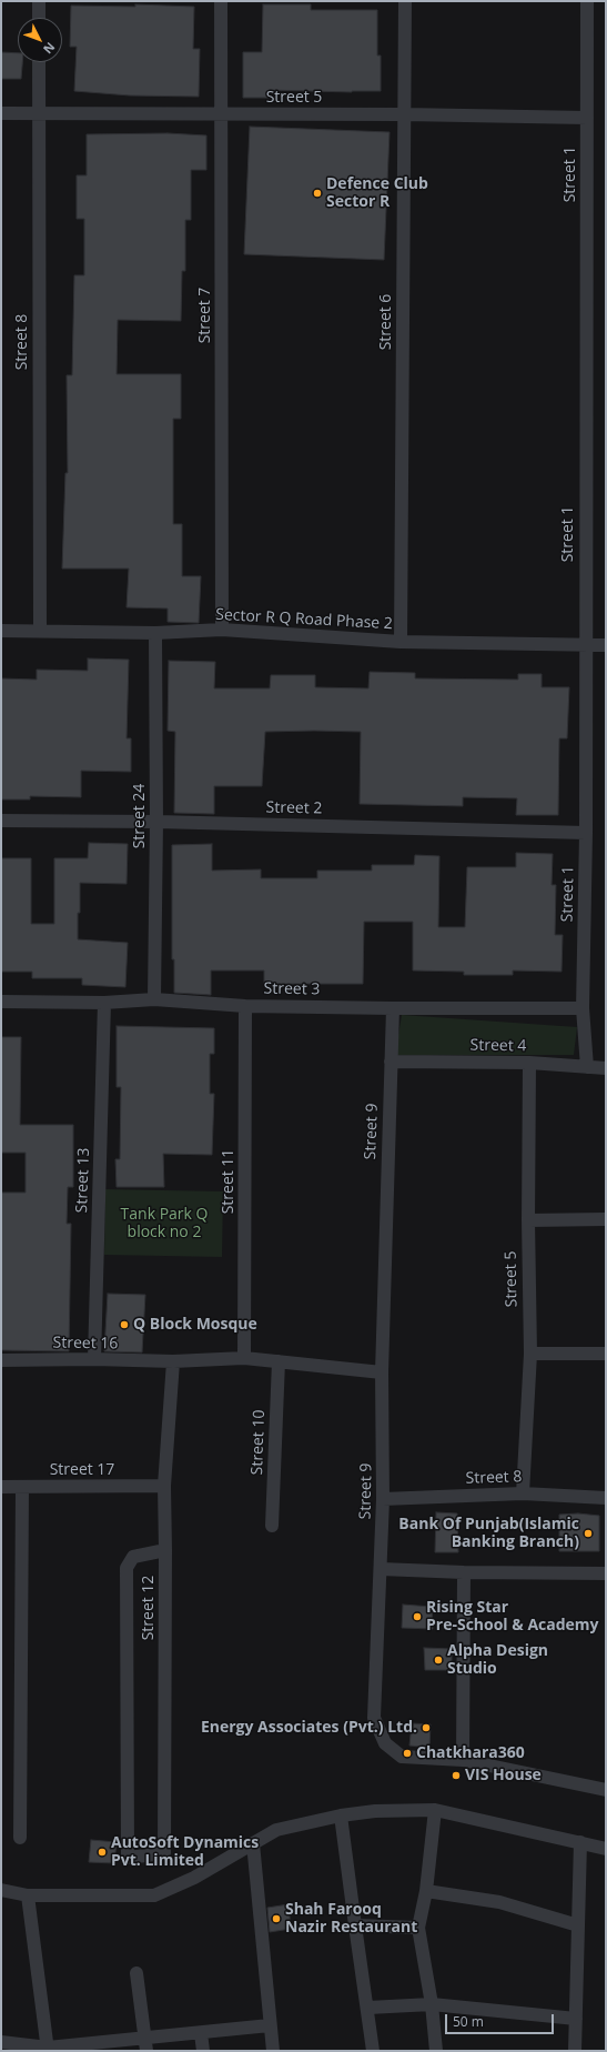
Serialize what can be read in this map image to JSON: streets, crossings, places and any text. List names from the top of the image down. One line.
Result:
{"streets":{"street":["Street 5","Street 1","Street 7","Street 6","Street 8","Sector R Q Road Phase 2","Street 2","Street 24","Street 3","Street 4","Street 9","Street 13","Street 11","Street 16","Street 10","Street 17","Street 12"]},"crossings":[["Street 5","Street 1"],["Street 5","Street 7"],["Street 5","Street 6"],["Street 5","Street 8"],["Street 5","Street 4"],["Street 1","Sector R Q Road Phase 2"],["Street 1","Street 2"],["Street 1","Street 3"],["Street 1","Street 4"],["Street 7","Sector R Q Road Phase 2"],["Street 6","Sector R Q Road Phase 2"],["Street 8","Sector R Q Road Phase 2"],["Street 8","Street 9"],["Sector R Q Road Phase 2","Street 24"],["Street 2","Street 24"],["Street 24","Street 3"],["Street 3","Street 9"],["Street 3","Street 13"],["Street 3","Street 11"],["Street 4","Street 9"],["Street 9","Street 16"],["Street 13","Street 16"],["Street 11","Street 16"],["Street 16","Street 10"],["Street 16","Street 12"],["Street 17","Street 12"]],"parks":["Tank Park Q block no 2"],"places":["Defence Club Sector R","Q Block Mosque","Bank Of Punjab(Islamic Banking Branch)","Rising Star Pre-School & Academy","Alpha Design Studio","Energy Associates (Pvt.) Ltd.","Chatkhara360","VIS House","AutoSoft Dynamics Pvt. Limited","Shah Farooq Nazir Restaurant"],"scale_bar":"50 m","north":"bottom right"}
